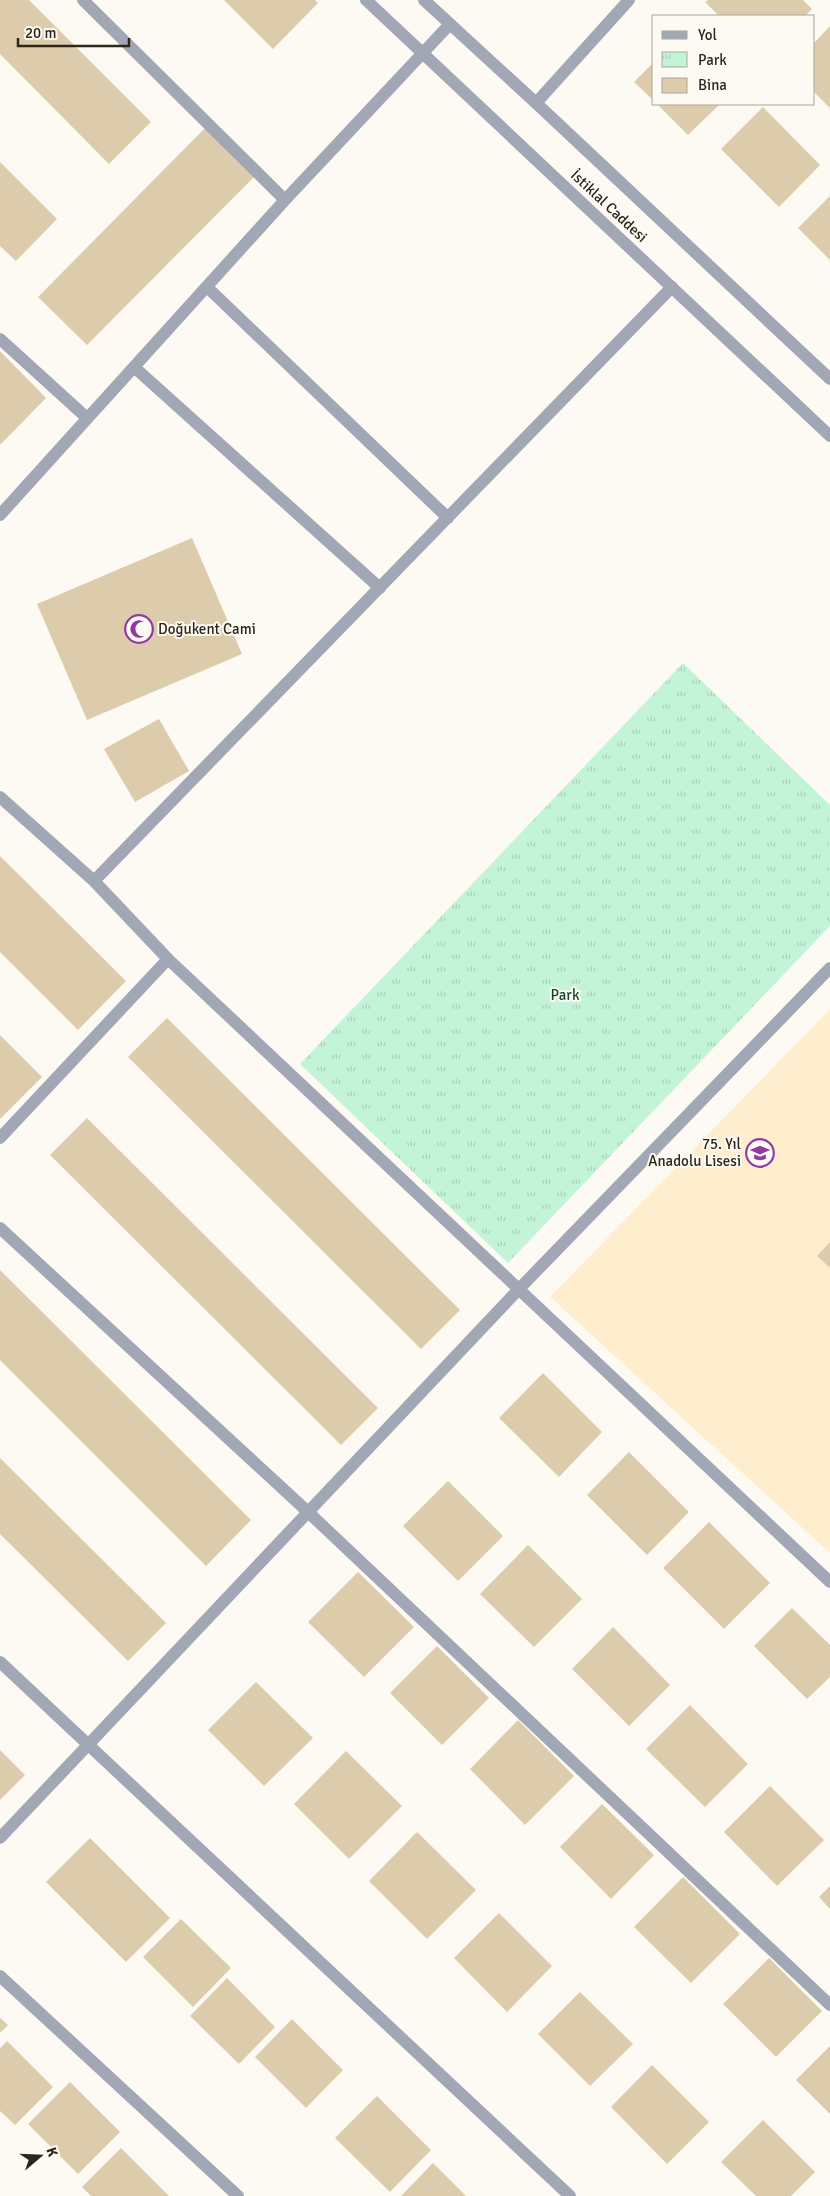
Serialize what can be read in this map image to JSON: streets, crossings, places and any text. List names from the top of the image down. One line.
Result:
{"streets":{"street":["İstiklal Caddesi"]},"parks":["Park"],"places":{"mosque":["Doğukent Cami"],"school or university":["75. Yıl Anadolu Lisesi"]},"legend":["Yol","Park","Bina"],"scale_bar":"20 m","north":"right"}
